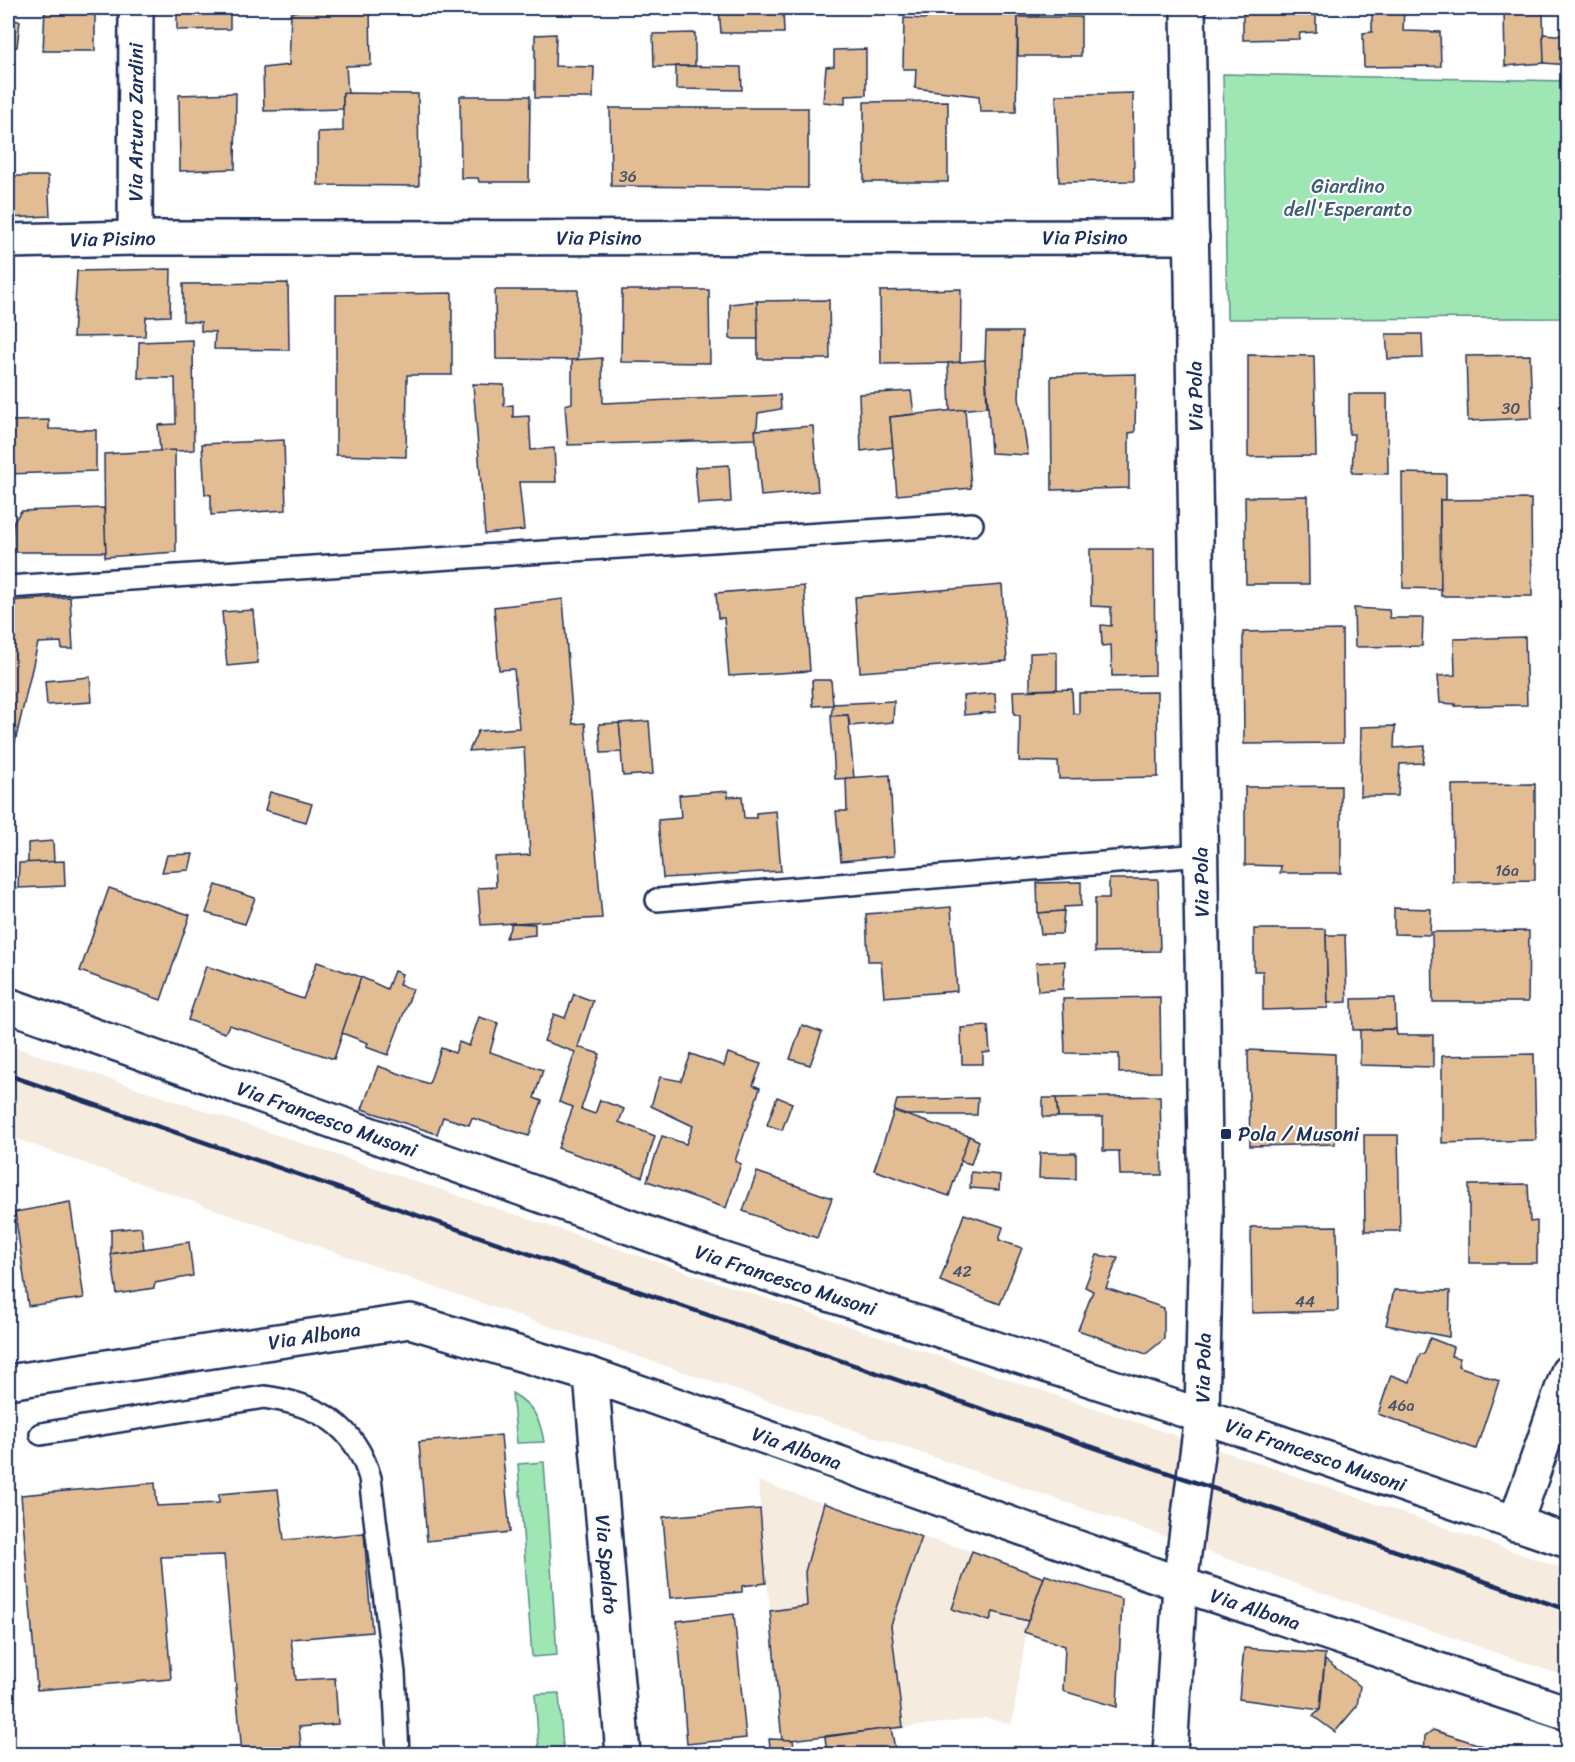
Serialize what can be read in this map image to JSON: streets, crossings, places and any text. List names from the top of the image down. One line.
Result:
{"streets":{"street":["Via Arturo Zardini","Via Pisino","Via Pola","Via Francesco Musoni","Via Albona","Via Spalato"]},"crossings":[["Via Arturo Zardini","Via Pisino"],["Via Pisino","Via Pola"],["Via Pola","Via Francesco Musoni"],["Via Pola","Via Albona"],["Via Albona","Via Spalato"]],"parks":["Giardino dell'Esperanto"],"places":{"transit":["Pola / Musoni"]},"house_numbers":["36","30","16a","42","44","46a"]}
